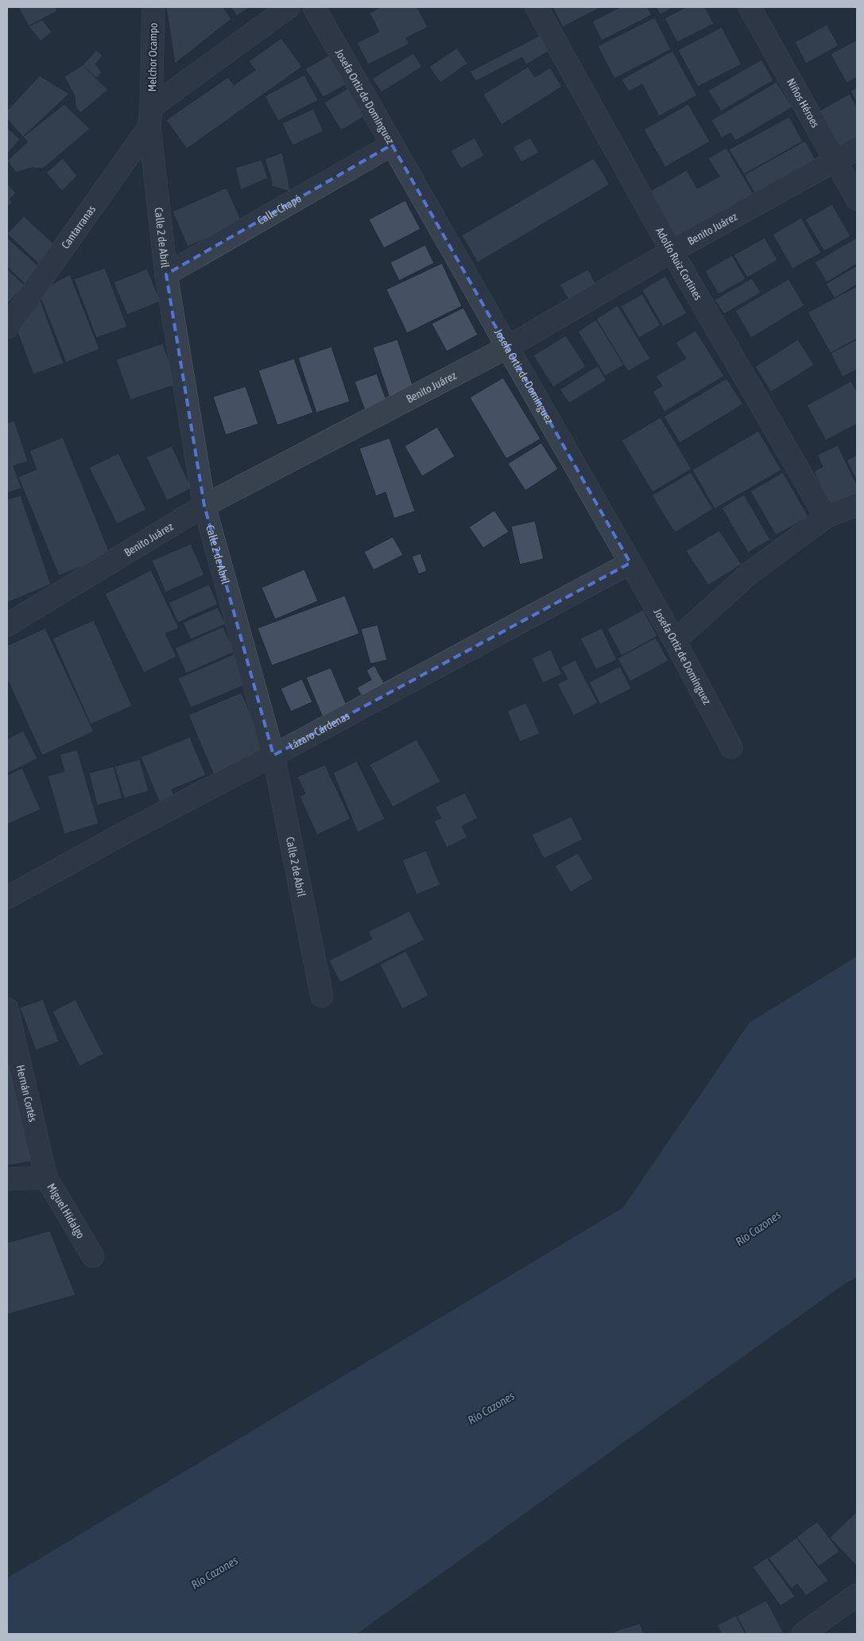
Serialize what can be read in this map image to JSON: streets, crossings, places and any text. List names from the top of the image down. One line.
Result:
{"streets":{"street":["Melchor Ocampo","Josefa Ortiz de Domínguez","Niños Héroes","Calle Chapó","Cantarranas","Benito Juárez","Calle 2 de Abril","Adolfo Ruiz Cortines","Lázaro Cárdenas","Hernán Cortés","Miguel Hidalgo"]},"crossings":[["Melchor Ocampo","Cantarranas"],["Melchor Ocampo","Calle 2 de Abril"],["Josefa Ortiz de Domínguez","Calle Chapó"],["Josefa Ortiz de Domínguez","Benito Juárez"],["Josefa Ortiz de Domínguez","Lázaro Cárdenas"],["Niños Héroes","Benito Juárez"],["Calle Chapó","Calle 2 de Abril"],["Cantarranas","Calle 2 de Abril"],["Benito Juárez","Calle 2 de Abril"],["Benito Juárez","Adolfo Ruiz Cortines"],["Calle 2 de Abril","Lázaro Cárdenas"],["Hernán Cortés","Miguel Hidalgo"]],"water":["Río Cazones"]}
